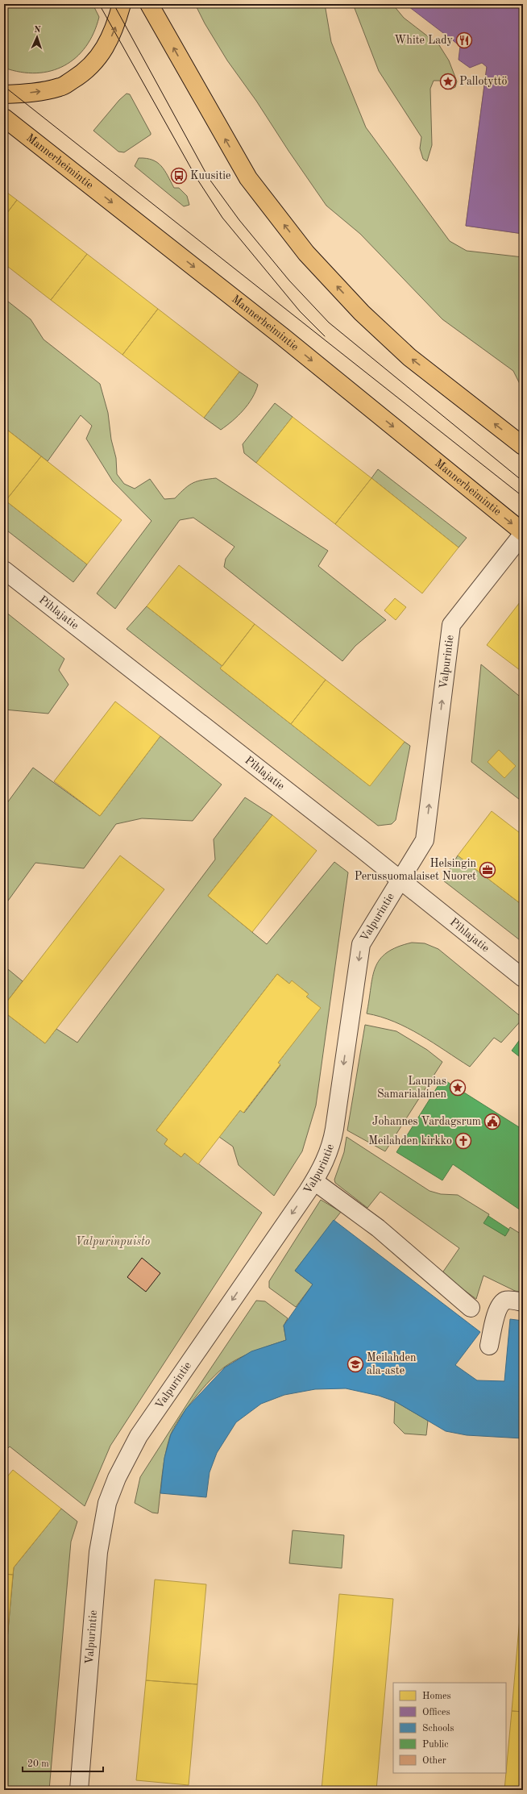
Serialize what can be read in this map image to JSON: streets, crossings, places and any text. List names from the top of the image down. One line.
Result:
{"streets":{"main road":["Mannerheimintie"],"street":["Pihlajatie","Valpurintie"]},"crossings":[["Mannerheimintie","Valpurintie"],["Pihlajatie","Valpurintie"]],"parks":["Valpurinpuisto"],"places":{"restaurant":["White Lady"],"place":["Pallotyttö","Laupias Samarialainen"],"bus stop":["Kuusitie"],"office":["Helsingin Perussuomalaiset Nuoret"],"public building":["Johannes Vardagsrum"],"church":["Meilahden kirkko"],"school or university":["Meilahden ala-aste"]},"legend":["Homes","Offices","Schools","Public","Other"],"scale_bar":"20 m","north":"top"}
